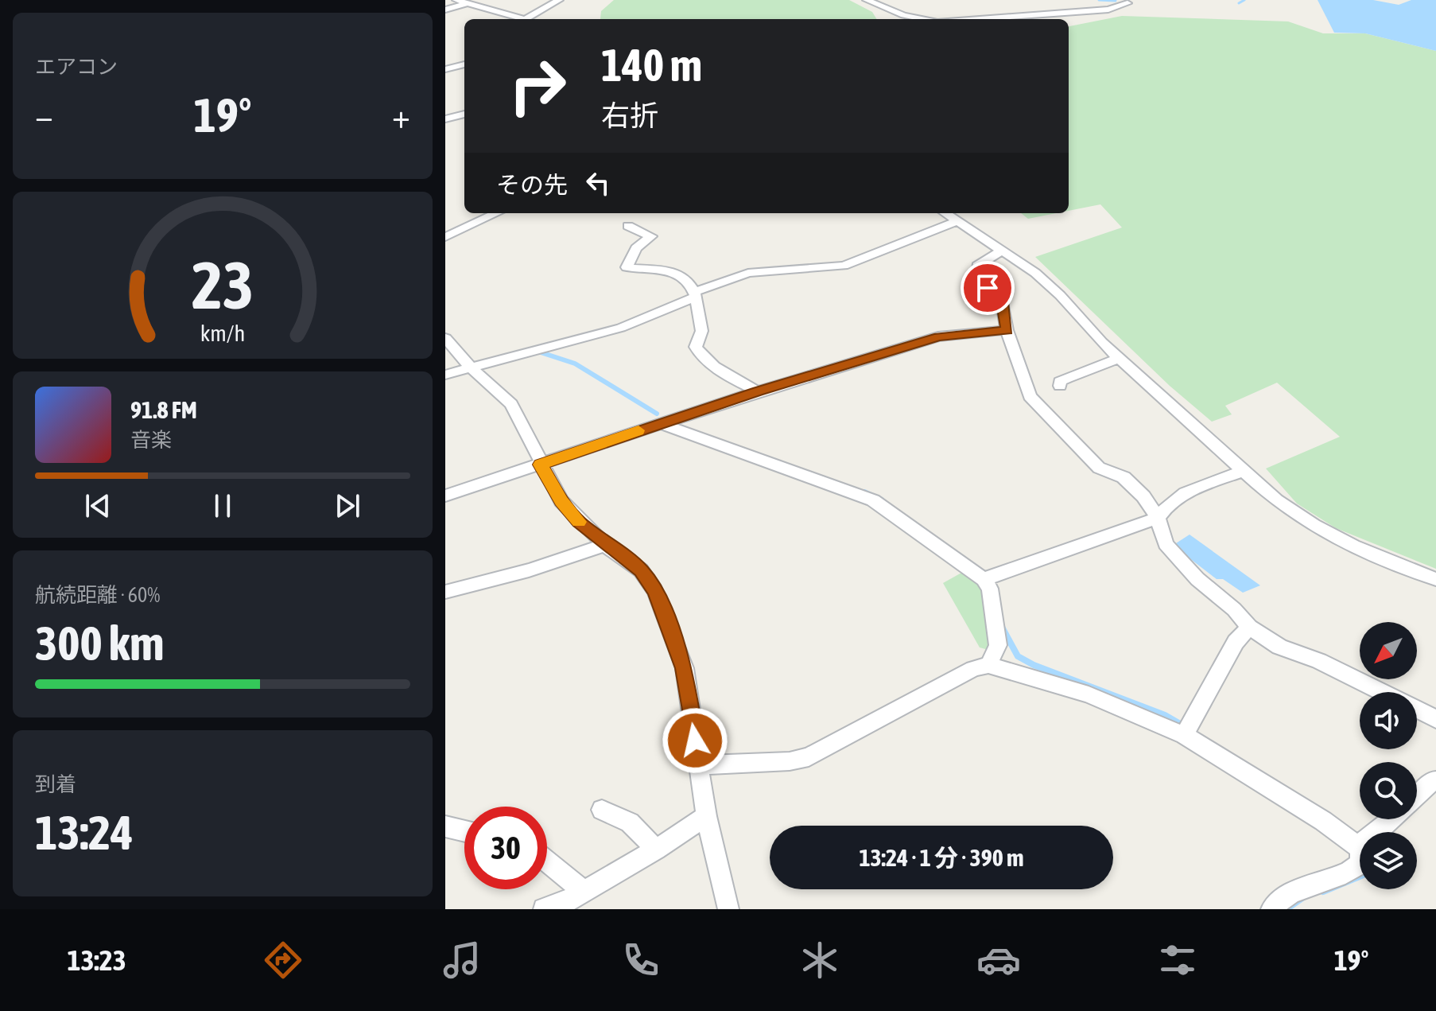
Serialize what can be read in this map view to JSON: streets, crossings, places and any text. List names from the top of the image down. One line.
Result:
{"north":"bottom left","page":{"tile":["エアコン",["航続距離 · 60%","300 km"],["到着","13:24"]],"turn":["140 m","右折"],"heat":["−","19°","+"],"then":"その先","song":["91.8 FM","音楽"],"limit":"30","trip":"13:24 · 1 分 · 390 m","tabs":["13:23","19°"],"gauge":["23","km/h"]}}
